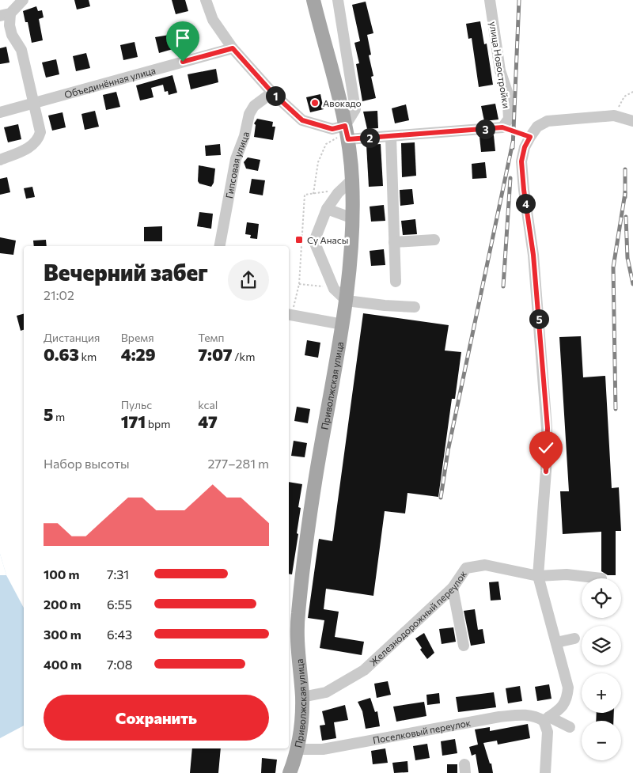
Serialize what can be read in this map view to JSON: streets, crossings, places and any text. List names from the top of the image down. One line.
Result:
{"streets":{"main road":["Приволжская улица"],"street":["улица Новостройки","Объединённая улица","Гипсовая улица","Железнодорожный переулок","Поселковый переулок"]},"crossings":[["Приволжская улица","Железнодорожный переулок"],["Приволжская улица","Поселковый переулок"]],"places":{"other":["Авокадо"],"transit":["Су Анасы"]},"page":{"pins":["1","3","2","4","5"],"heading":["Вечерний забег","21:02"],"stats":[["Дистанция","0.63 km"],["Время","4:29"],["Темп","7:07 /km"],["5 m"],["Пульс","171 bpm"],["kcal","47"]],"chart":["Набор высоты","277–281 m"],"list":[{"name":"100 m","note":"7:31"},{"name":"200 m","note":"6:55"},{"name":"300 m","note":"6:43"},{"name":"400 m","note":"7:08"}],"map_buttons":["+","−"],"buttons":"Сохранить"}}
